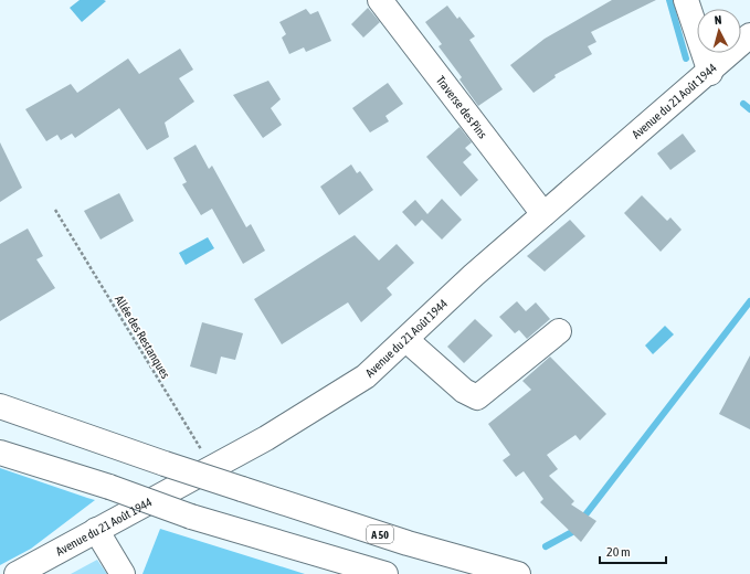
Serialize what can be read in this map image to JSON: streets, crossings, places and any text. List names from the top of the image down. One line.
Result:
{"streets":{"main road":["Avenue du 21 Août 1944","Traverse des Pins","A 50"],"path":["Allée des Restanques"]},"crossings":[["Avenue du 21 Août 1944","Traverse des Pins"],["Avenue du 21 Août 1944","Allée des Restanques"]],"scale_bar":"20 m","north":"top"}
